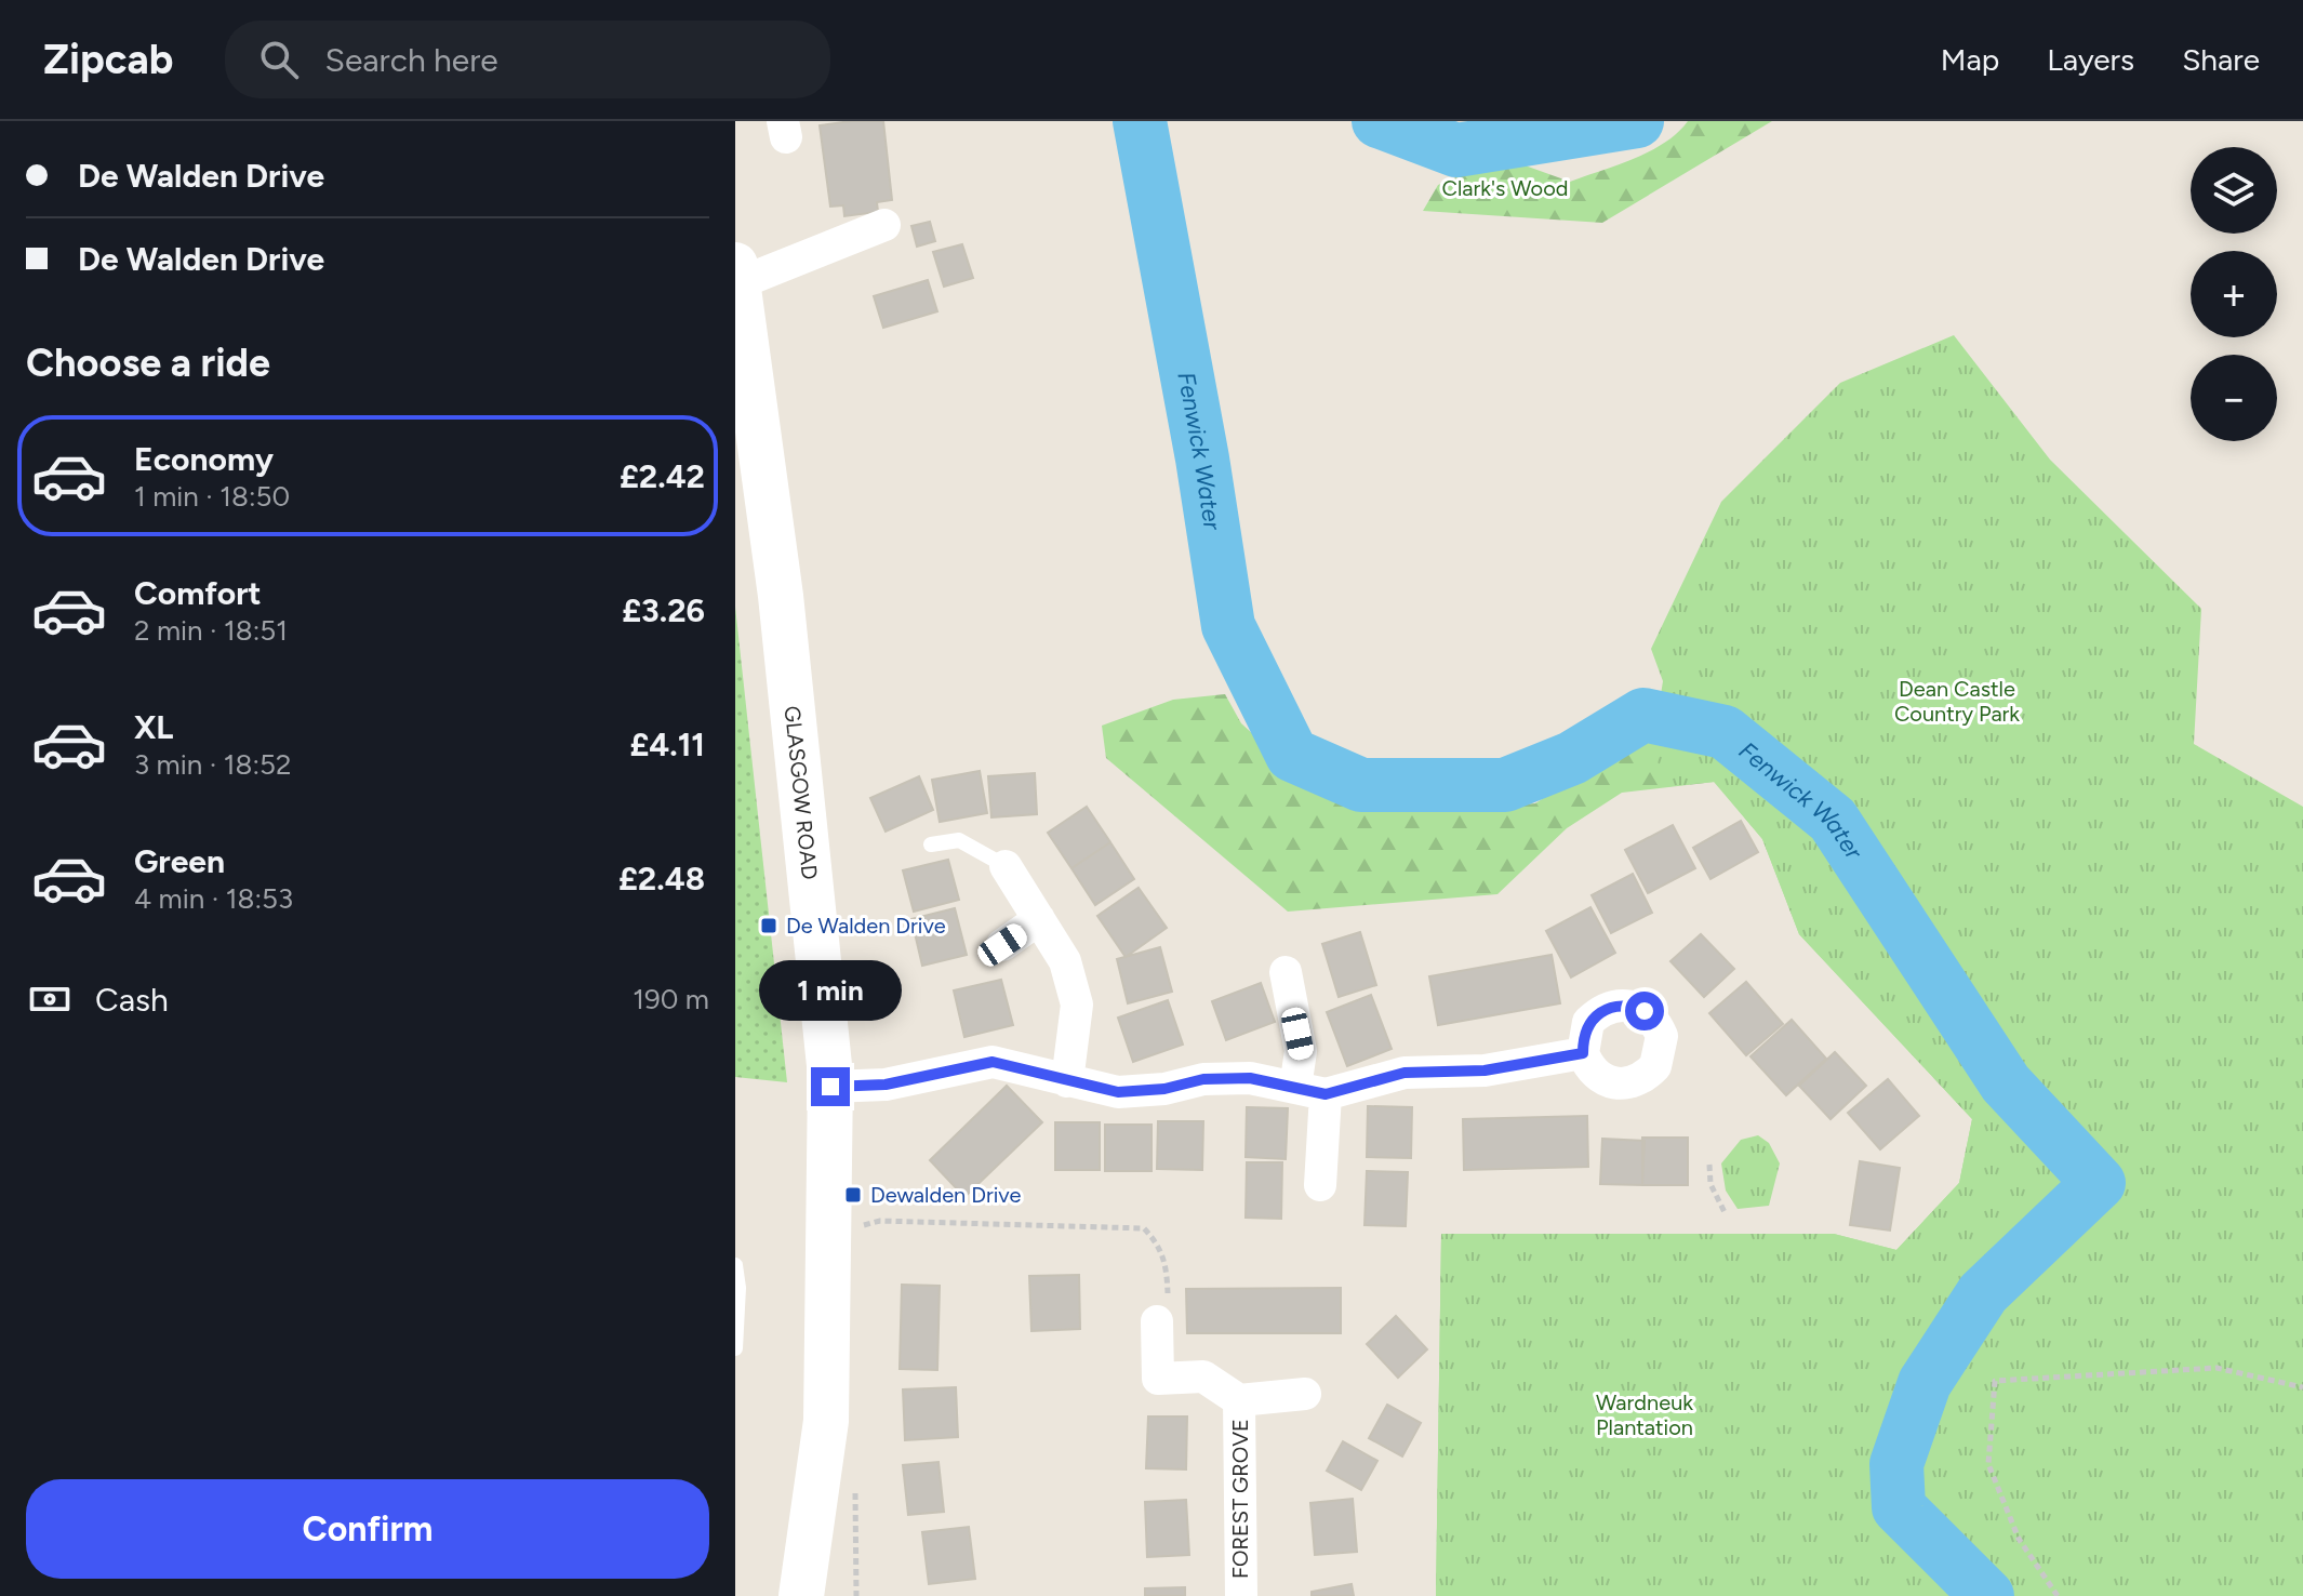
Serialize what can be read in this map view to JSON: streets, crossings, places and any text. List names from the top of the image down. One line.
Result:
{"streets":{"main road":["GLASGOW ROAD"],"street":["FOREST GROVE"]},"water":["Fenwick Water"],"parks":["Clark's Wood","Dean Castle Country Park","Wardneuk Plantation"],"places":{"transit":["De Walden Drive","Dewalden Drive"]},"page":{"header":"Zipcab","search":"Search here","nav":["Map","Layers","Share"],"banner":["De Walden Drive","De Walden Drive"],"map_buttons":["+","−"],"heading":"Choose a ride","list":[{"name":"Economy","note":"1 min · 18:50","value":"£2.42"},{"name":"Comfort","note":"2 min · 18:51","value":"£3.26"},{"name":"XL","note":"3 min · 18:52","value":"£4.11"},{"name":"Green","note":"4 min · 18:53","value":"£2.48"}],"pay":["Cash","190 m"],"bubble":"1 min","buttons":"Confirm"}}
